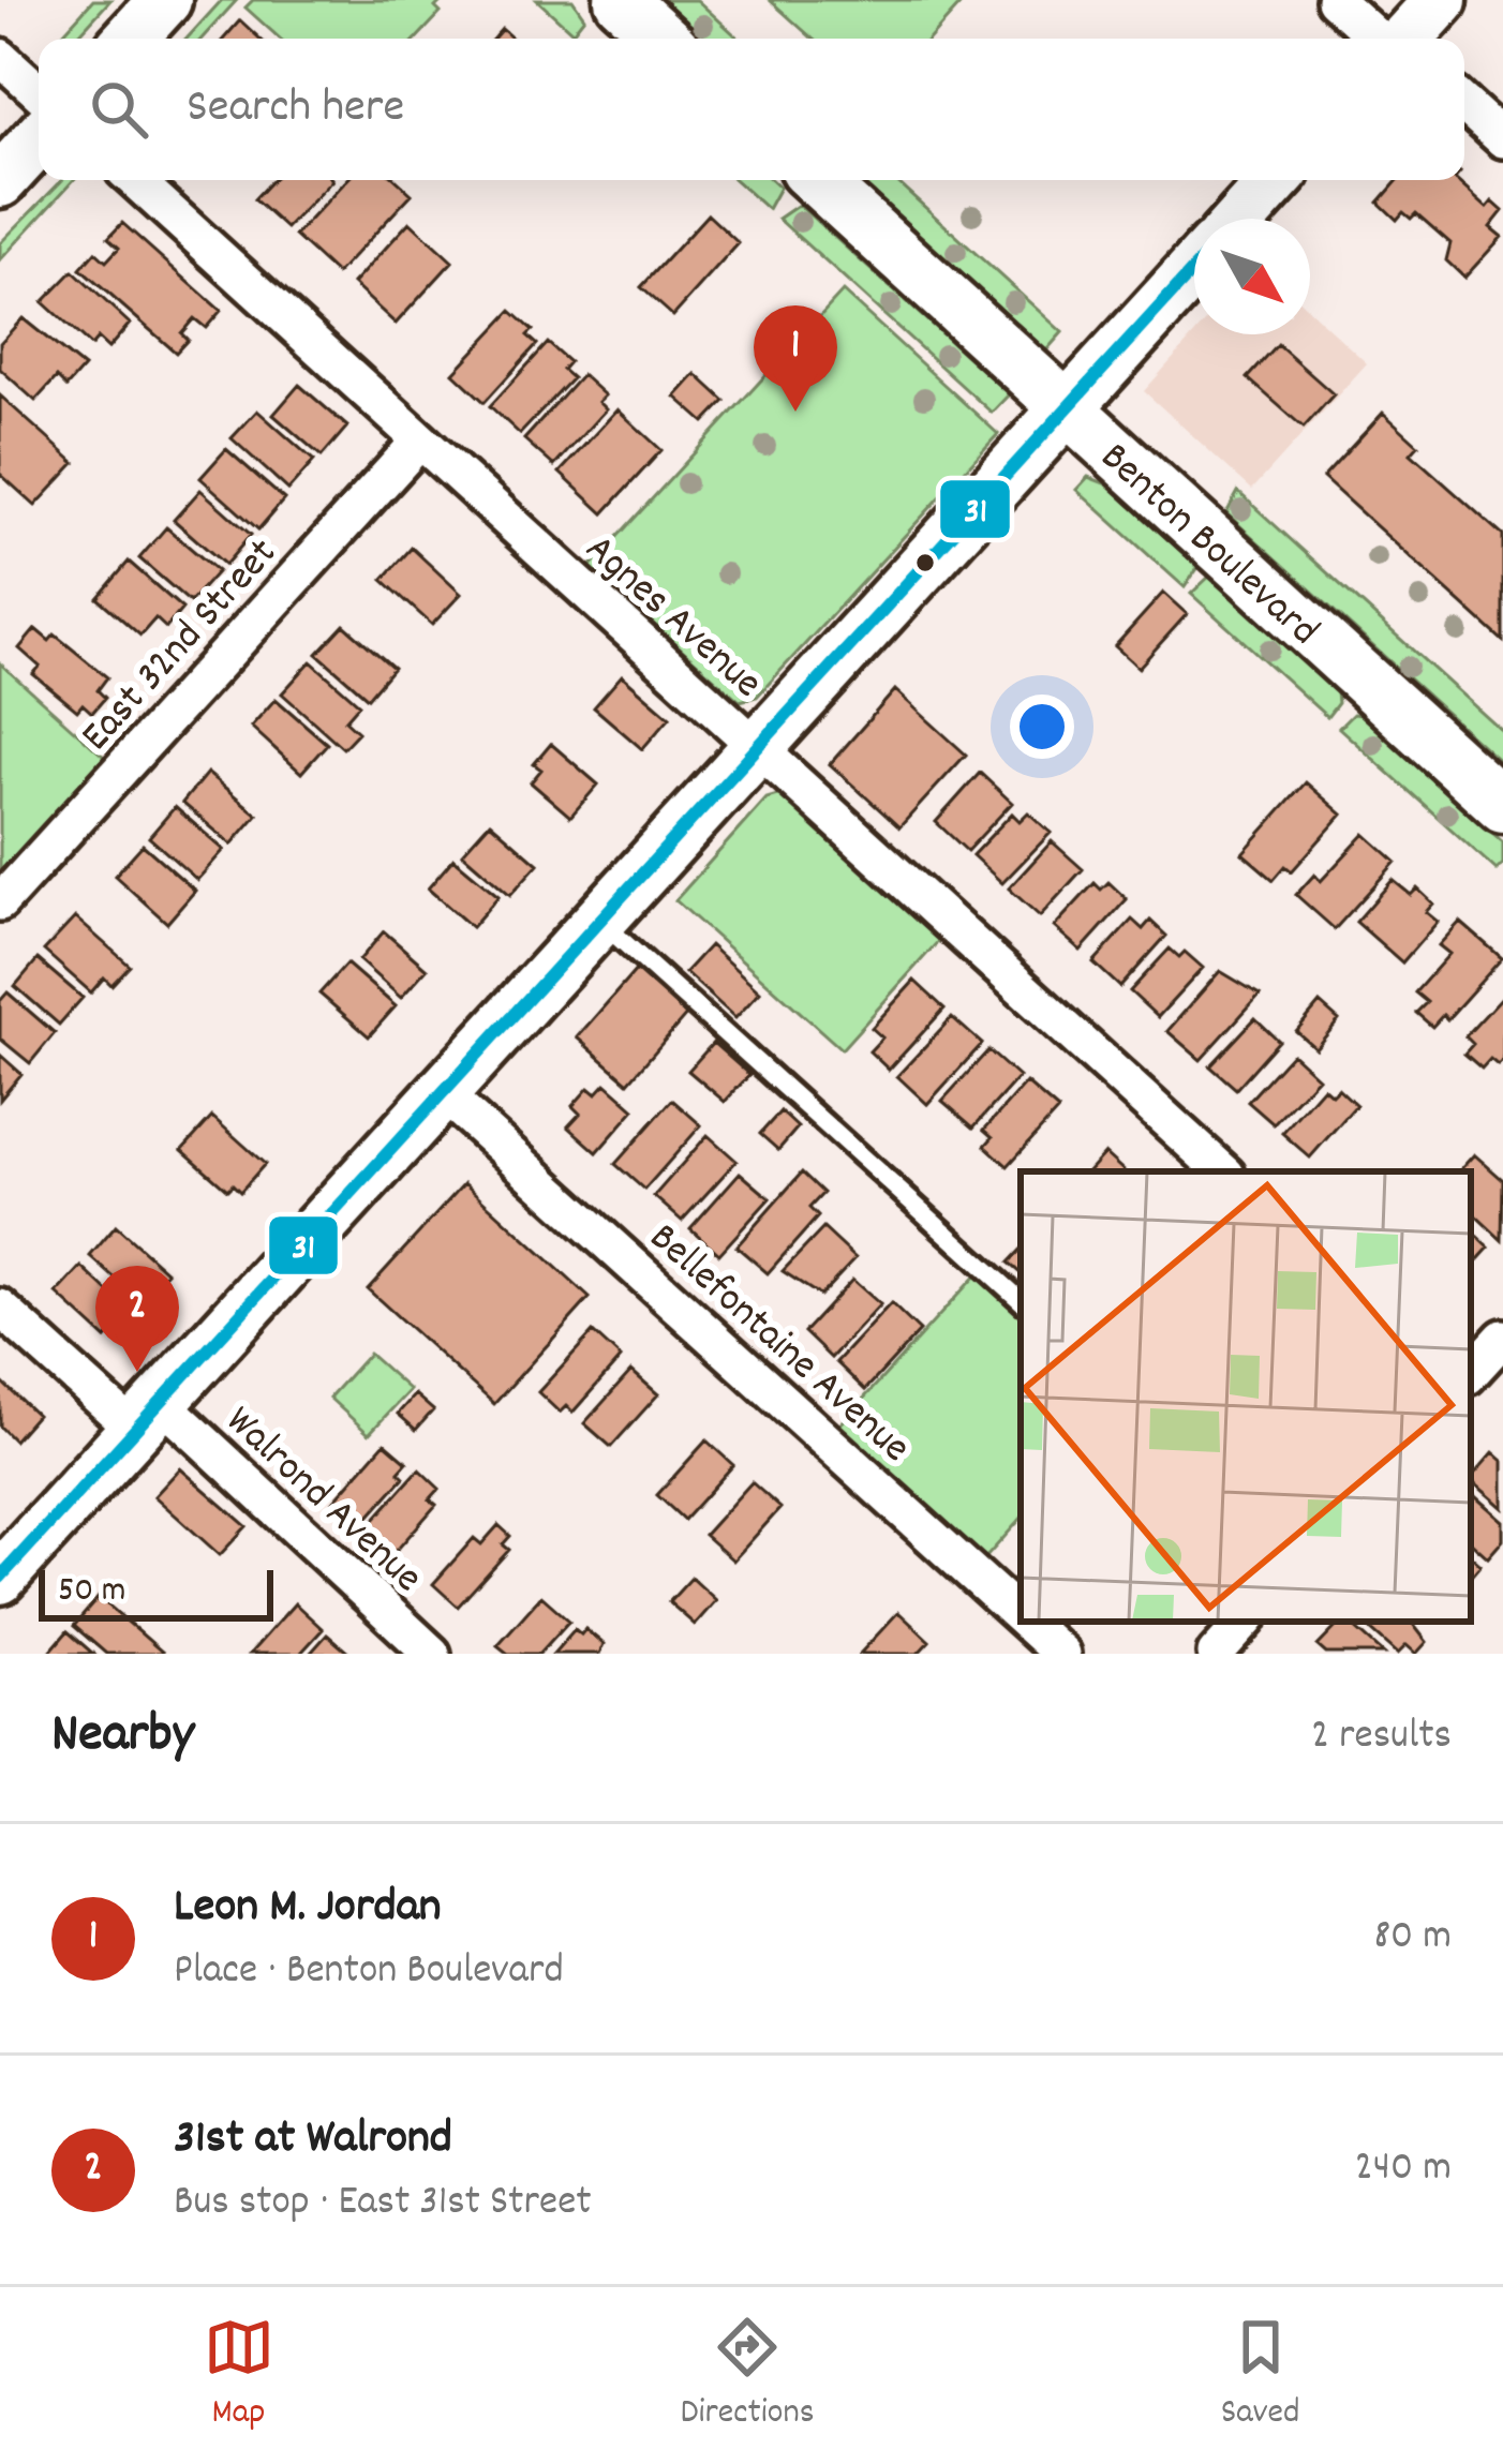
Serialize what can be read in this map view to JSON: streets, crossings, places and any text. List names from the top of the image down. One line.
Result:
{"streets":{"main road":["Benton Boulevard"],"street":["Agnes Avenue","East 32nd Street","Bellefontaine Avenue","Walrond Avenue"]},"crossings":[["Agnes Avenue","East 32nd Street"]],"lines":["transit line 31"],"scale_bar":"50 m","north":"bottom right","page":{"search":"Search here","pins":["1","2"],"scale":"50 m","heading":["Nearby","2 results"],"list":[{"mark":"1","name":"Leon M. Jordan","note":"Place · Benton Boulevard","value":"80 m"},{"mark":"2","name":"31st at Walrond","note":"Bus stop · East 31st Street","value":"240 m"}],"nav":["Map","Directions","Saved"]}}
